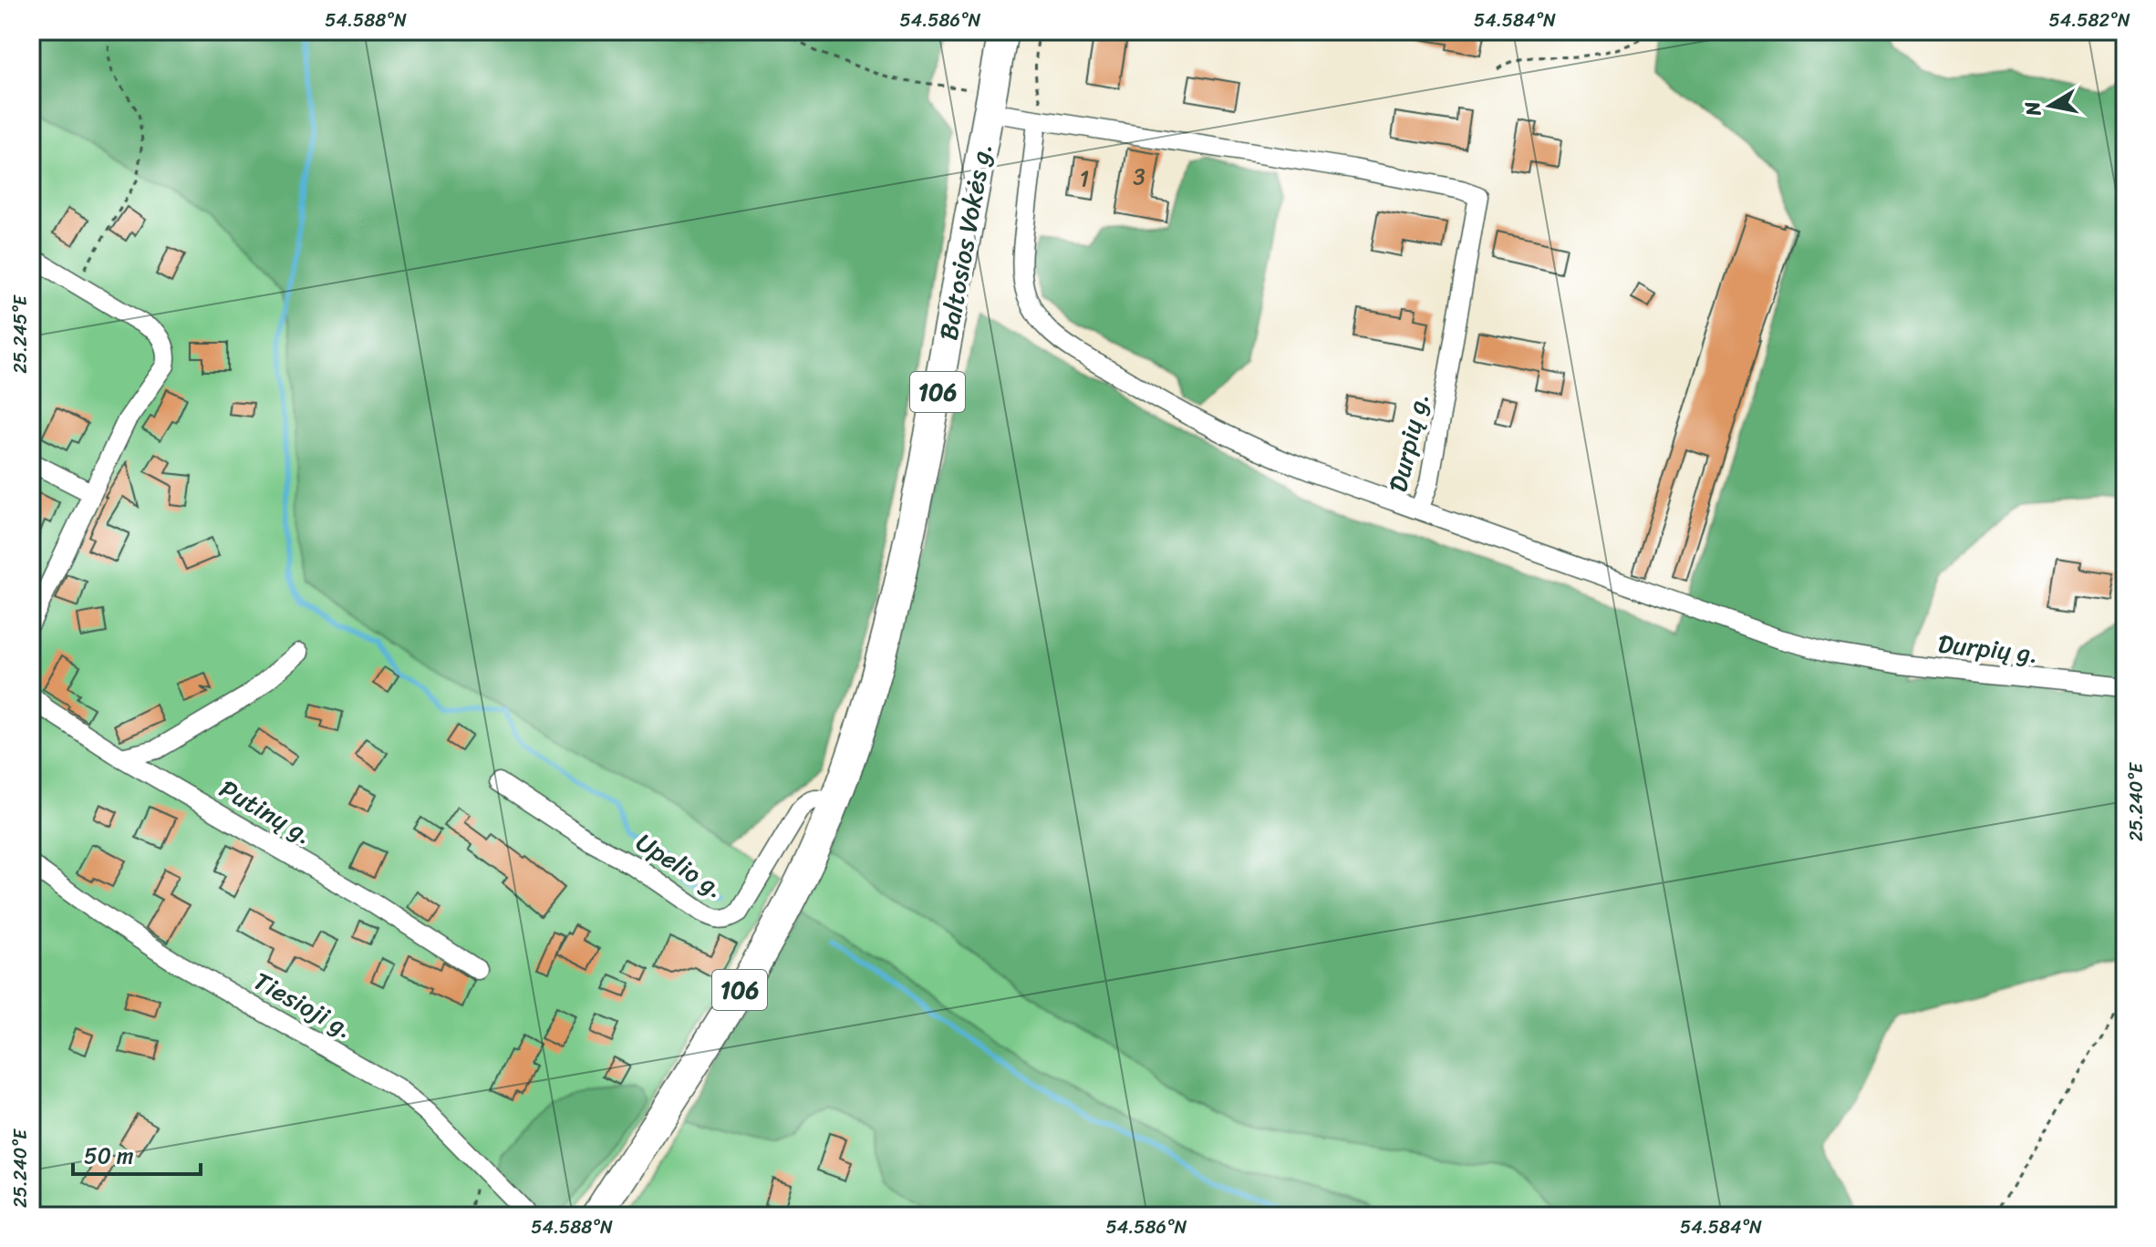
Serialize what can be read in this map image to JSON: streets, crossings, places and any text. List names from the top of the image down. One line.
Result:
{"streets":{"main road":["Baltosios Vokės g.","106"],"street":["Durpių g.","Putinų g.","Upelio g.","Tiesioji g."]},"crossings":[["Baltosios Vokės g.","106"],["Baltosios Vokės g.","Durpių g."],["Baltosios Vokės g.","Upelio g."],["106","Upelio g."]],"house_numbers":["3","1"],"scale_bar":"50 m","north":"left","coordinates":["54.588°N","54.586°N","54.584°N","54.582°N","25.245°E","25.240°E"]}
